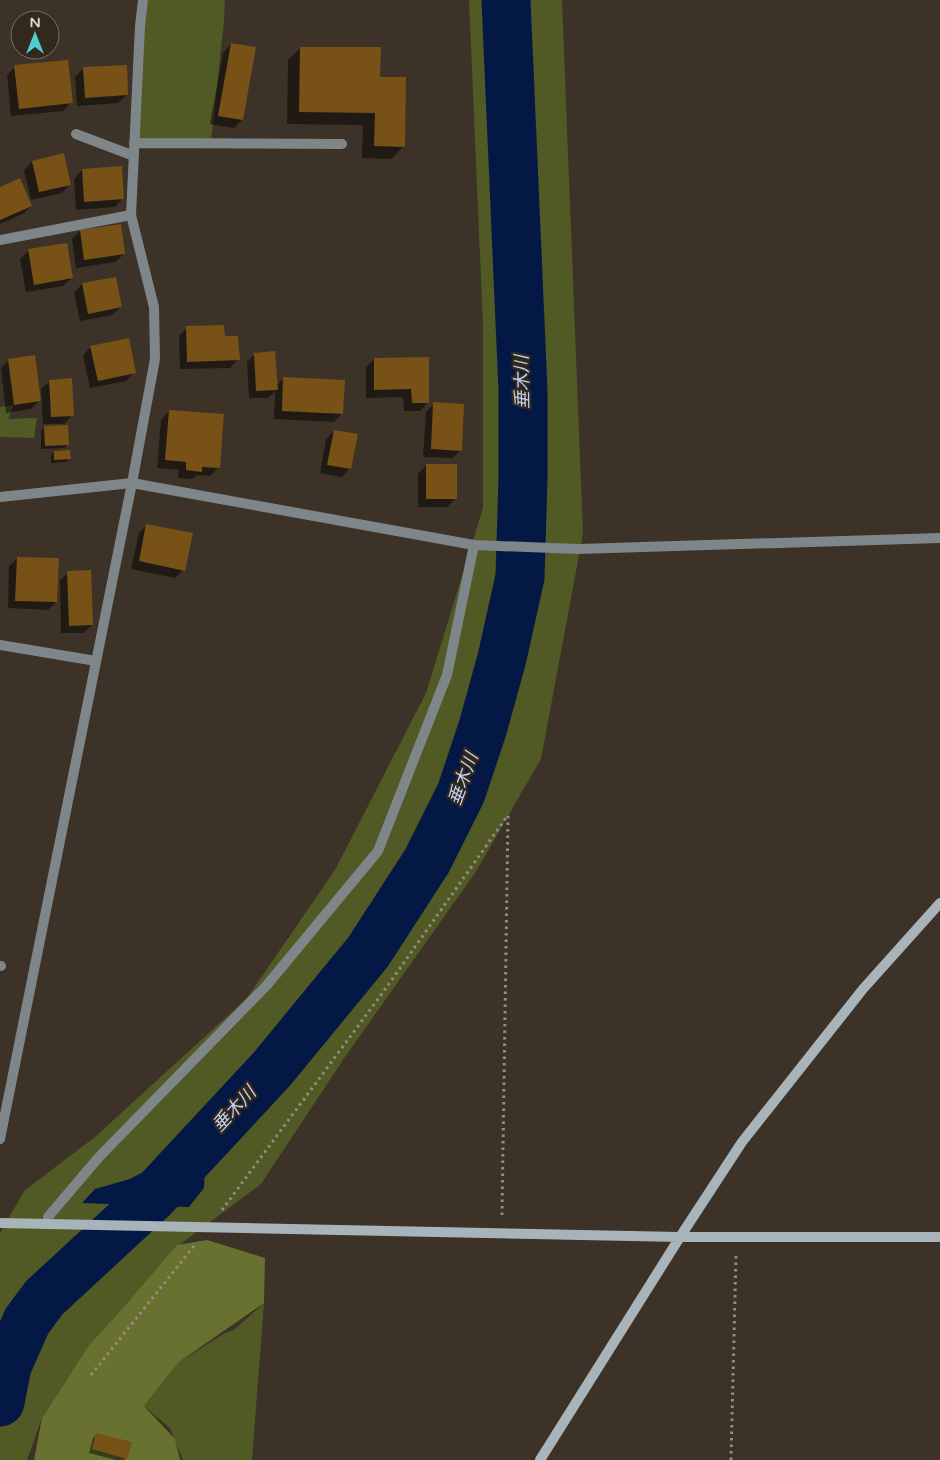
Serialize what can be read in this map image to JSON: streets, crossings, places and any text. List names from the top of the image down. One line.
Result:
{"water":["垂木川"],"north":"top"}
